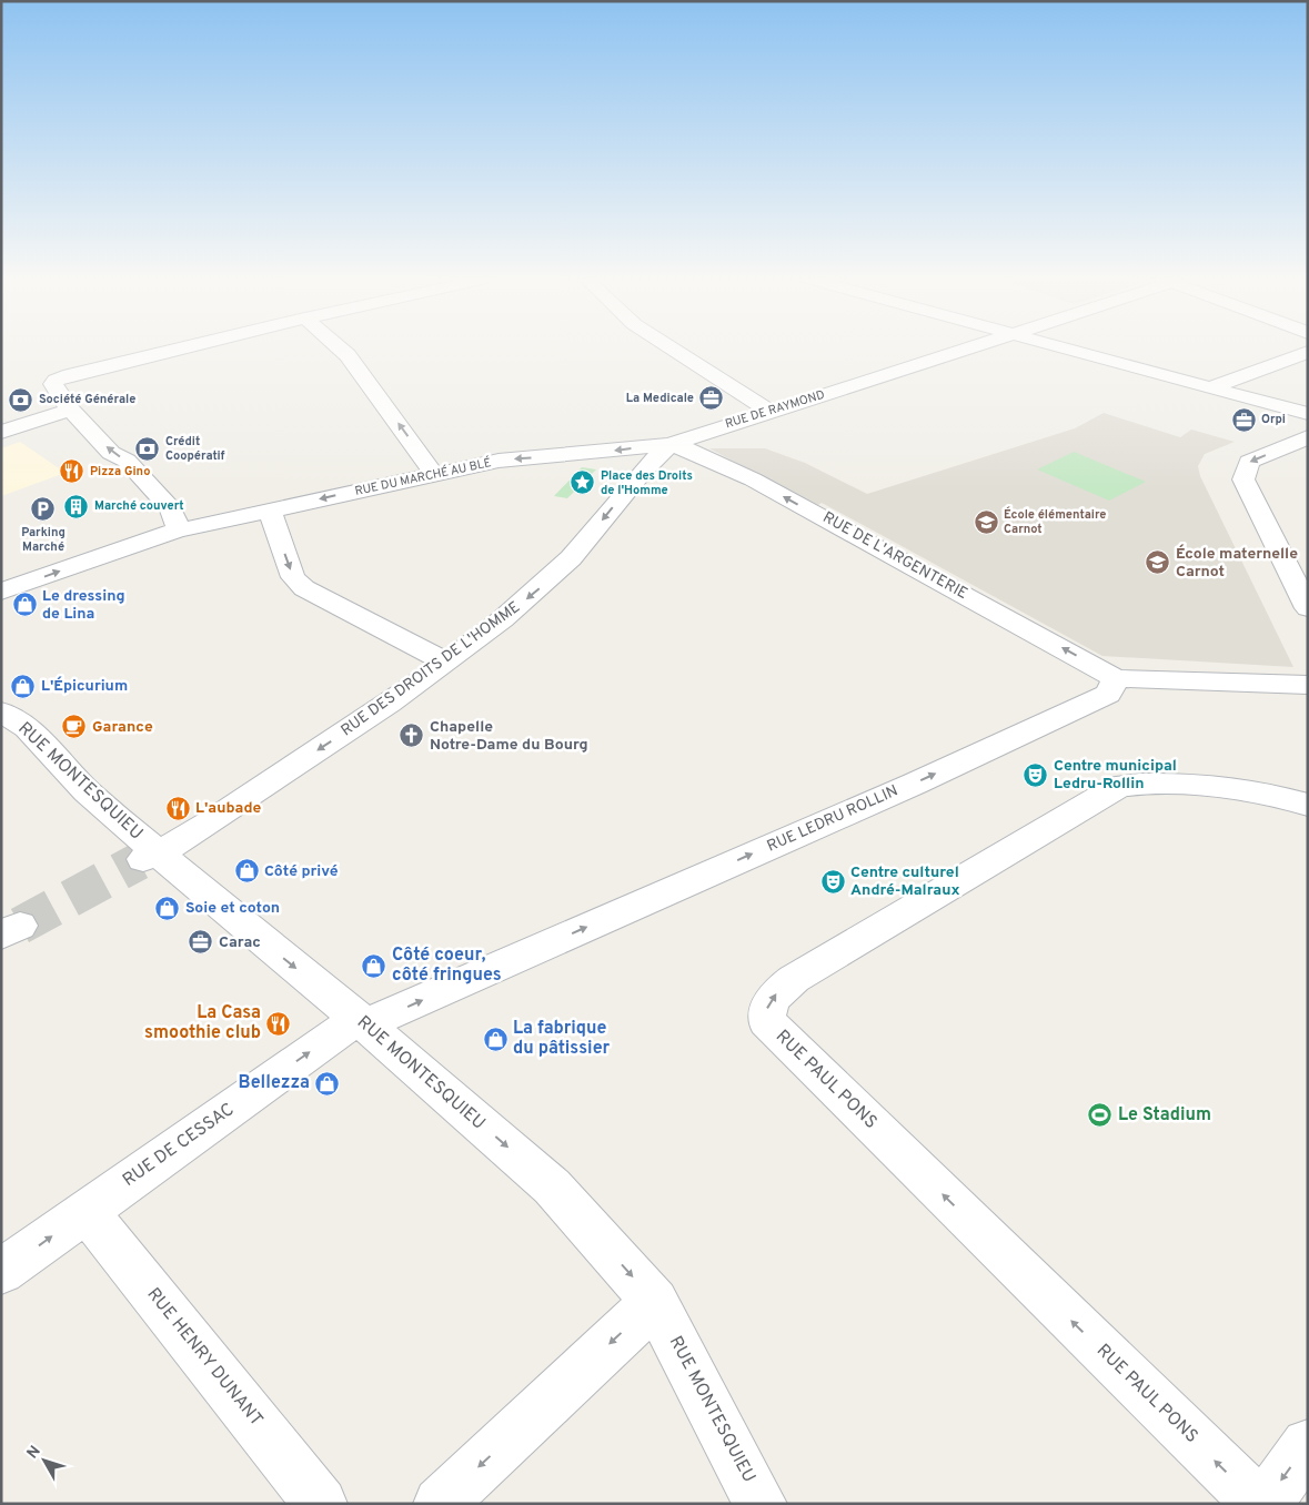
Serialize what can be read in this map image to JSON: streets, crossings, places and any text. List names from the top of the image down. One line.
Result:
{"streets":{"street":["RUE DE RAYMOND","RUE DU MARCHÉ AU BLÉ","RUE DE L'ARGENTERIE","RUE DES DROITS DE L'HOMME","RUE MONTESQUIEU","RUE LEDRU ROLLIN","RUE PAUL PONS","RUE DE CESSAC","RUE HENRY DUNANT"]},"crossings":[["RUE DE RAYMOND","RUE DU MARCHÉ AU BLÉ"],["RUE DE RAYMOND","RUE DE L'ARGENTERIE"],["RUE DE RAYMOND","RUE DES DROITS DE L'HOMME"],["RUE DU MARCHÉ AU BLÉ","RUE DE L'ARGENTERIE"],["RUE DU MARCHÉ AU BLÉ","RUE DES DROITS DE L'HOMME"],["RUE DE L'ARGENTERIE","RUE DES DROITS DE L'HOMME"],["RUE DE L'ARGENTERIE","RUE LEDRU ROLLIN"],["RUE DES DROITS DE L'HOMME","RUE MONTESQUIEU"],["RUE MONTESQUIEU","RUE LEDRU ROLLIN"],["RUE MONTESQUIEU","RUE DE CESSAC"],["RUE LEDRU ROLLIN","RUE DE CESSAC"],["RUE DE CESSAC","RUE HENRY DUNANT"]],"one_way":["RUE DE L'ARGENTERIE","RUE DES DROITS DE L'HOMME","RUE MONTESQUIEU","RUE LEDRU ROLLIN","RUE DE CESSAC"],"places":{"office":["La Medicale","Orpi","Carac"],"bank":["Société Générale","Crédit Coopératif"],"restaurant":["Pizza Gino","L'aubade","La Casa smoothie club"],"place":["Place des Droits de l'Homme"],"building":["Marché couvert"],"parking":["Parking Marché"],"school or university":["École élémentaire Carnot","École maternelle Carnot"],"shop":["Le dressing de Lina","L'Épicurium","Côté privé","Soie et coton","Côté coeur, côté fringues","La fabrique du pâtissier","Bellezza"],"cafe":["Garance"],"church":["Chapelle Notre-Dame du Bourg"],"theatre":["Centre municipal Ledru-Rollin","Centre culturel André-Malraux"],"sports":["Le Stadium"]},"north":"top left"}
